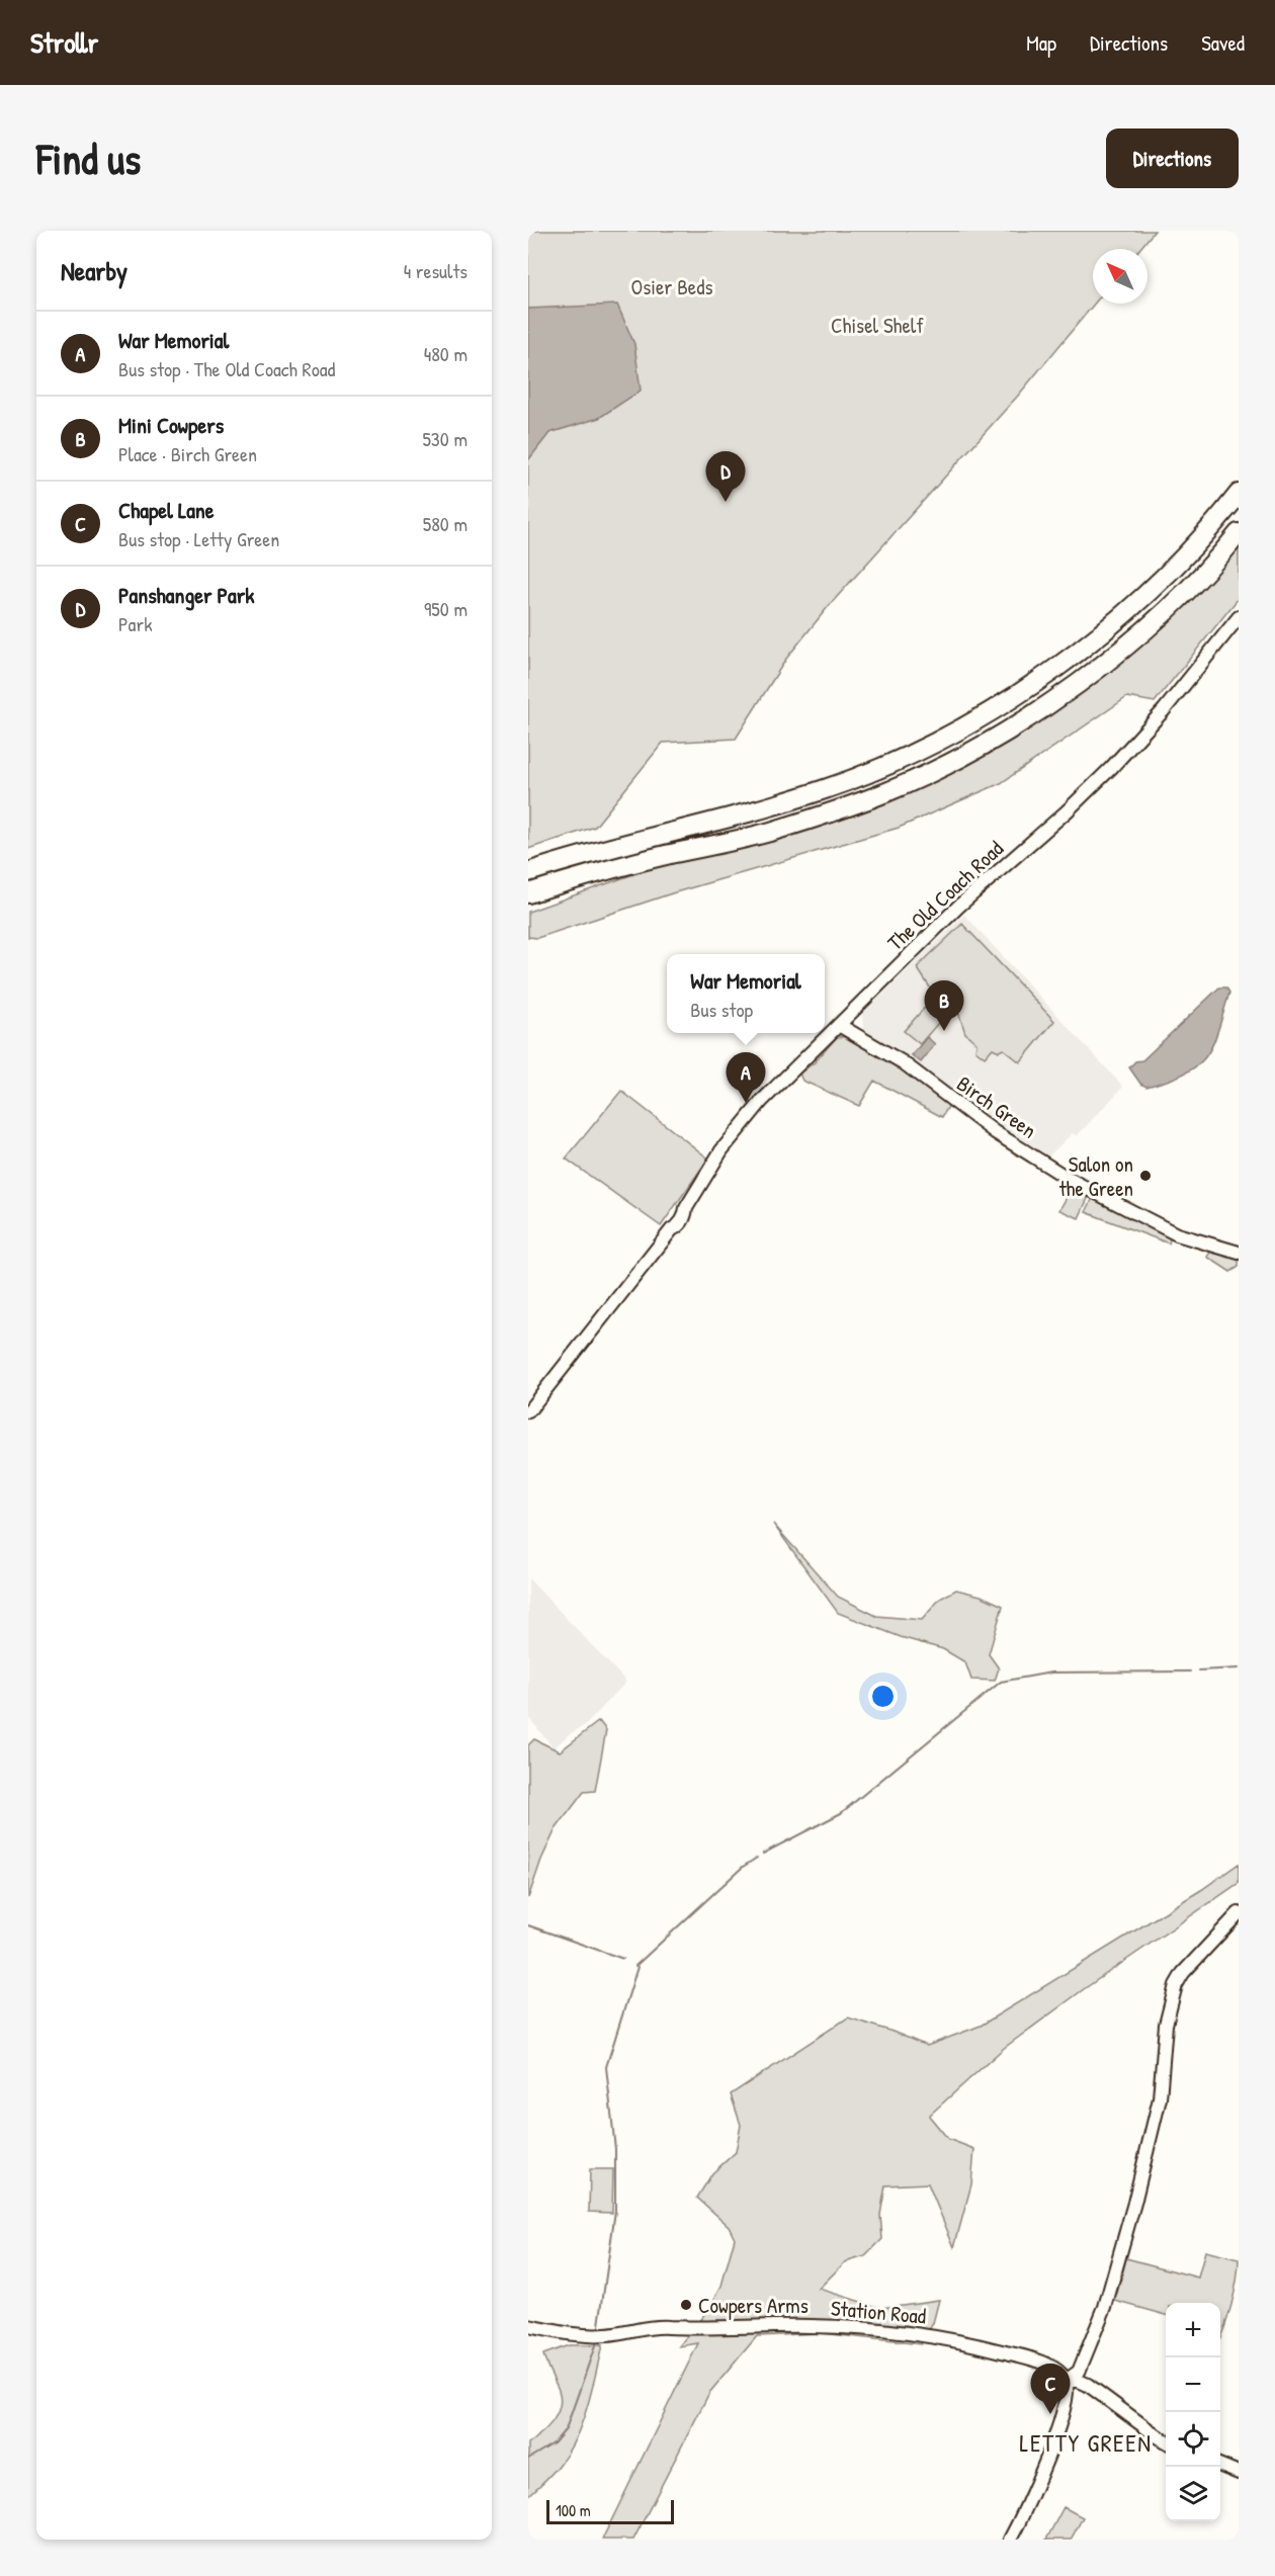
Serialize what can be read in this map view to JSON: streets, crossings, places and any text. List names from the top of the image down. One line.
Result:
{"streets":{"street":["The Old Coach Road","Birch Green","Station Road"]},"crossings":[["The Old Coach Road","Birch Green"]],"districts":["LETTY GREEN"],"parks":["Osier Beds","Chisel Shelf"],"places":["Salon on the Green","Cowpers Arms"],"scale_bar":"100 m","north":"top left","page":{"header":"Strollr","nav":["Map","Directions","Saved"],"buttons":"Directions","title":"Find us","heading":["Nearby","4 results"],"list":[{"mark":"A","name":"War Memorial","note":"Bus stop · The Old Coach Road","value":"480 m"},{"mark":"B","name":"Mini Cowpers","note":"Place · Birch Green","value":"530 m"},{"mark":"C","name":"Chapel Lane","note":"Bus stop · Letty Green","value":"580 m"},{"mark":"D","name":"Panshanger Park","note":"Park","value":"950 m"}],"pins":["D","B","A","C"],"popup":["War Memorial","Bus stop"],"map_buttons":["+","−"],"scale":"100 m"}}
